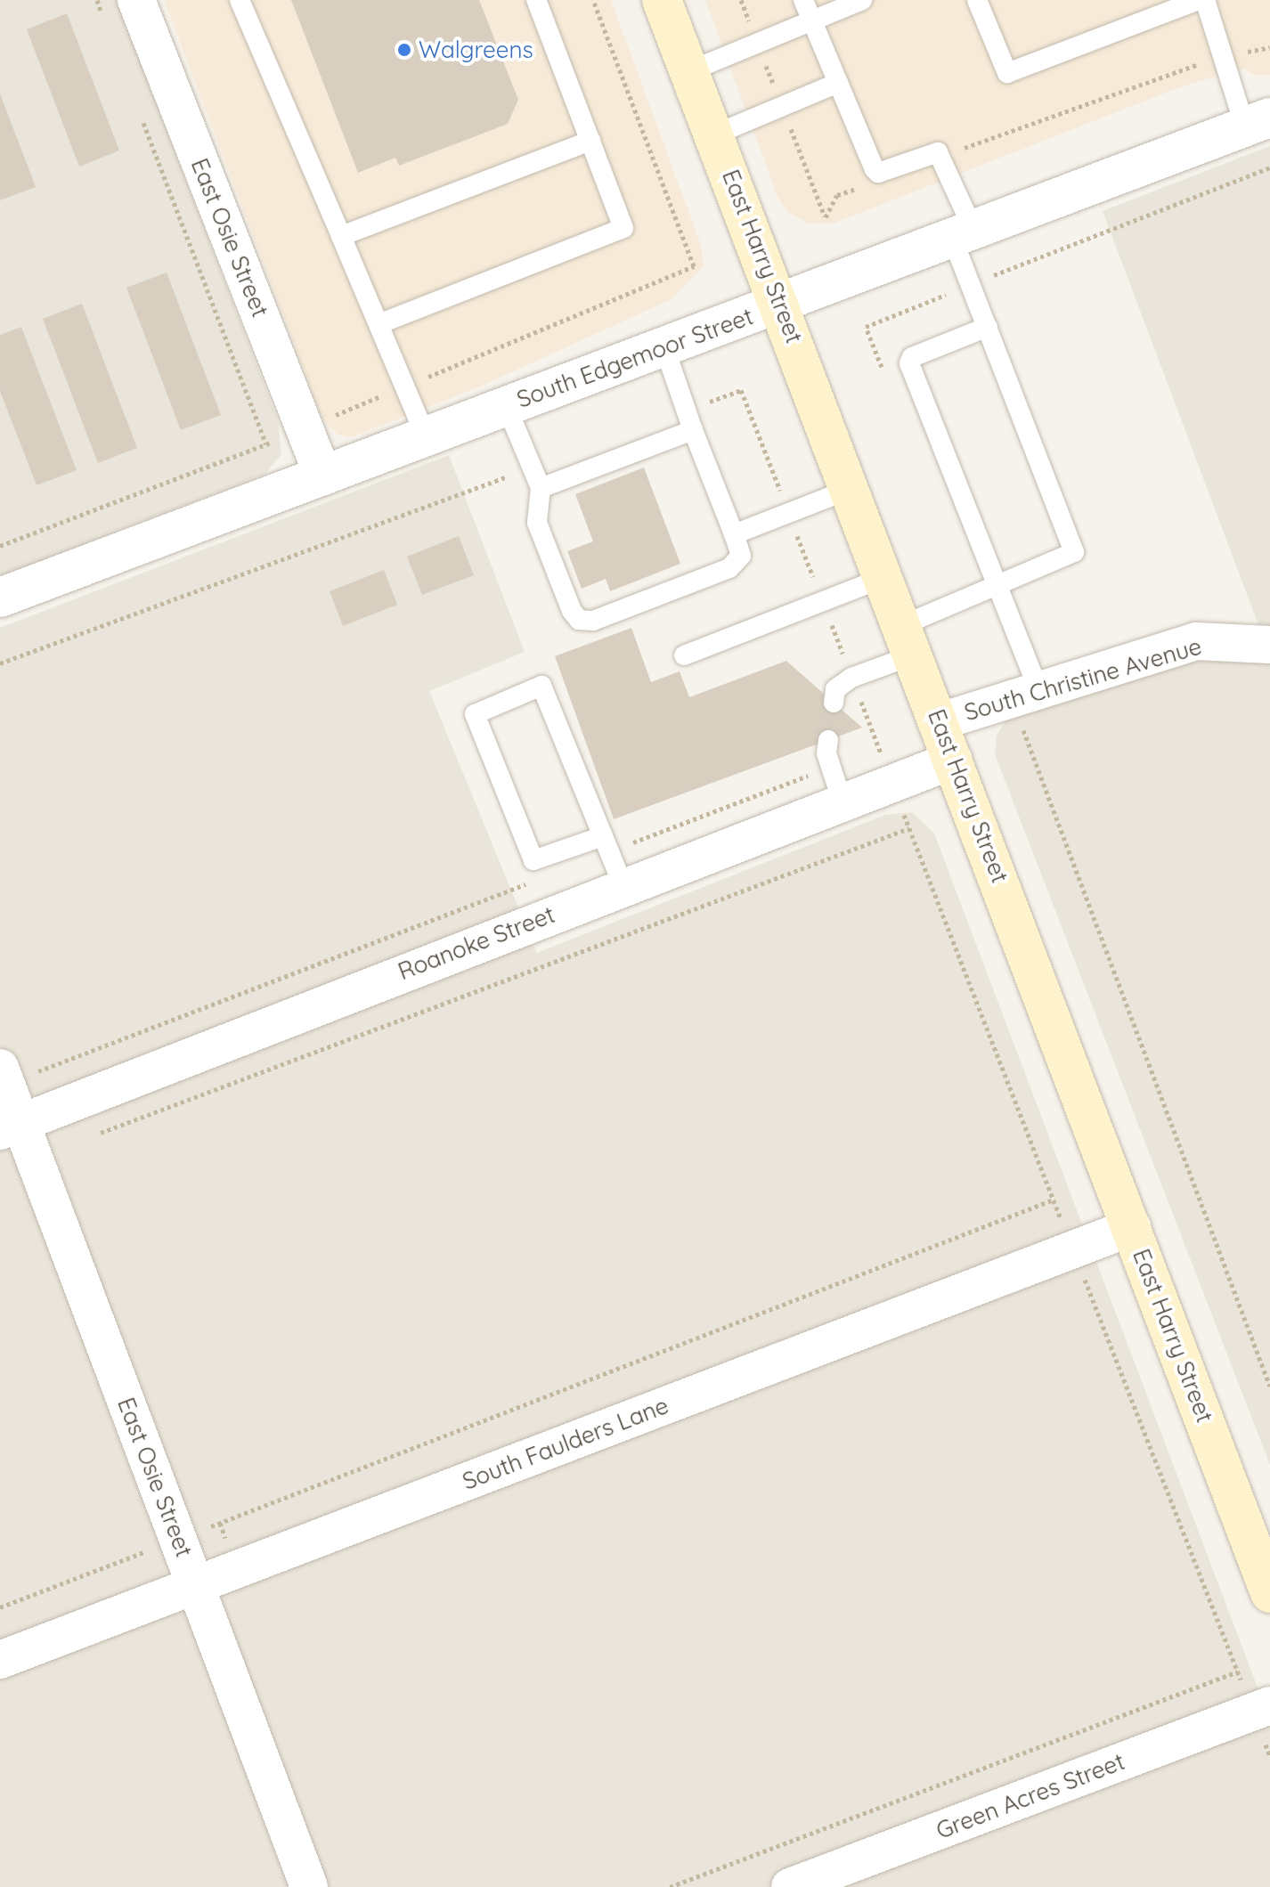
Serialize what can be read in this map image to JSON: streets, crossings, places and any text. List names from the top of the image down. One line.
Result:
{"streets":{"main road":["East Harry Street"],"street":["East Osie Street","South Edgemoor Street","South Christine Avenue","Roanoke Street","South Faulders Lane","Green Acres Street"]},"crossings":[["East Osie Street","South Edgemoor Street"],["East Osie Street","Roanoke Street"],["East Osie Street","South Faulders Lane"],["East Harry Street","South Edgemoor Street"],["East Harry Street","South Christine Avenue"],["East Harry Street","Roanoke Street"],["East Harry Street","South Faulders Lane"]],"places":["Walgreens"]}
